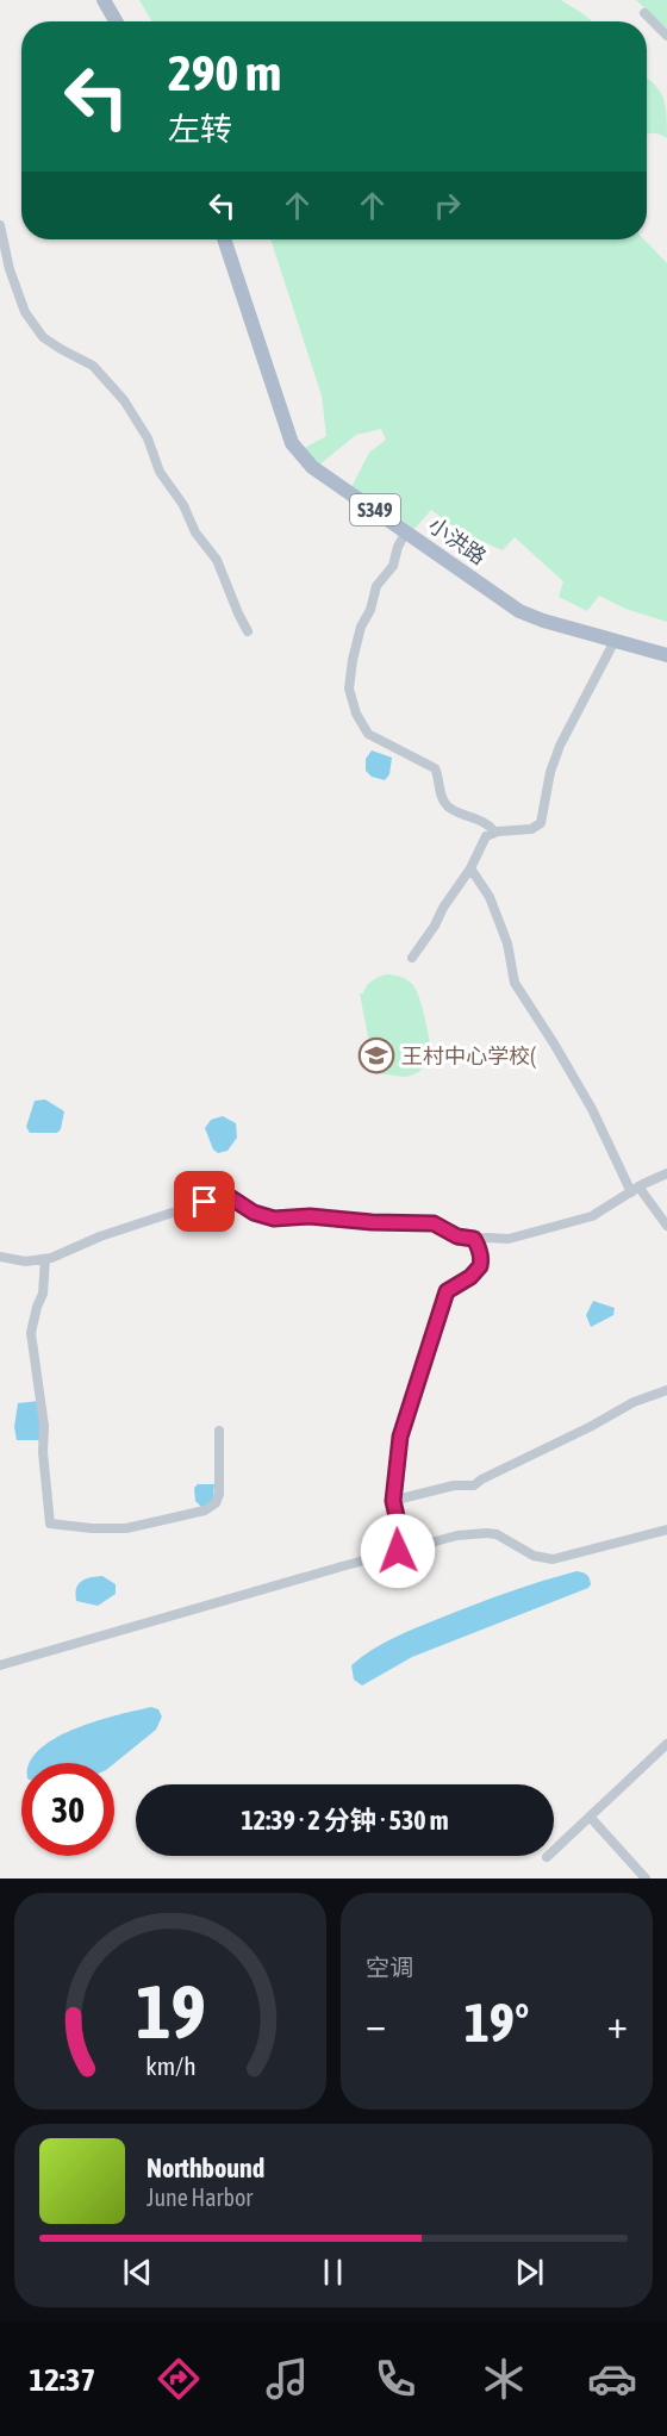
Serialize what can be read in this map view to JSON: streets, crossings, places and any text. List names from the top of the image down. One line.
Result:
{"streets":{"main road":["S349","小洪路"]},"places":{"school or university":["王村中心学校("]},"page":{"turn":["290 m","左转"],"limit":"30","trip":"12:39 · 2 分钟 · 530 m","tile":"空调","heat":["−","19°","+"],"song":["Northbound","June Harbor"],"tabs":"12:37","gauge":["19","km/h"]}}
